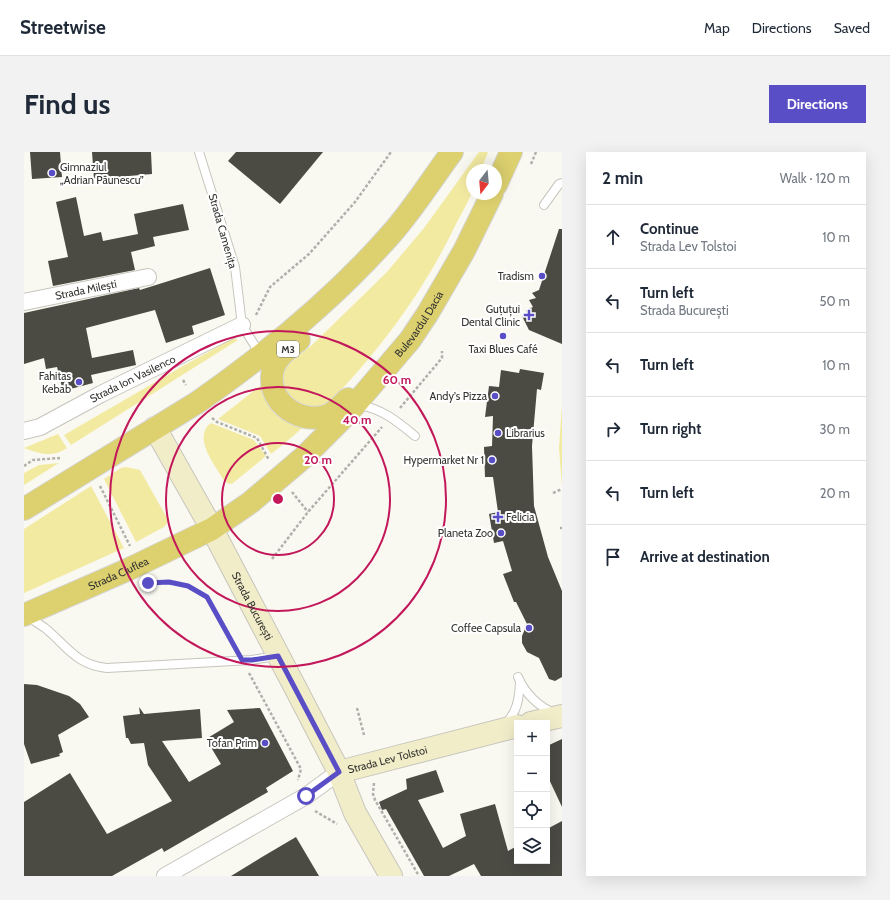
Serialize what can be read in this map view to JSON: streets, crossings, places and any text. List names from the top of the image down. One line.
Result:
{"streets":{"highway":["Bulevardul Dacia","M3","Strada Ciuflea"],"main road":["Strada București","Strada Lev Tolstoi"],"street":["Strada Milești","Strada Ion Vasilenco"],"lane":["Strada Camenița"]},"crossings":[["Strada Camenița","M3"],["Strada Camenița","Strada Ion Vasilenco"],["Bulevardul Dacia","M3"],["Bulevardul Dacia","Strada Ciuflea"],["Bulevardul Dacia","Strada București"],["M3","Strada București"],["Strada Ciuflea","Strada București"],["Strada București","Strada Lev Tolstoi"]],"places":{"other":["Gimnaziul „Adrian Păunescu”","Tradism","Taxi Blues Café","Fahitas Kebab","Andy's Pizza","Librarius","Hypermarket Nr 1","Planeta Zoo","Coffee Capsula","Tofan Prim"],"health":["Guțuțui Dental Clinic","Felicia"]},"north":"bottom","page":{"header":"Streetwise","nav":["Map","Directions","Saved"],"buttons":"Directions","title":"Find us","heading":["2 min","Walk · 120 m"],"list":[["Continue","Strada Lev Tolstoi","10 m"],["Turn left","Strada București","50 m"],["Turn left","10 m"],["Turn right","30 m"],["Turn left","20 m"],"Arrive at destination"],"map_buttons":["+","−"]},"rings":["60 m","40 m","20 m"]}
